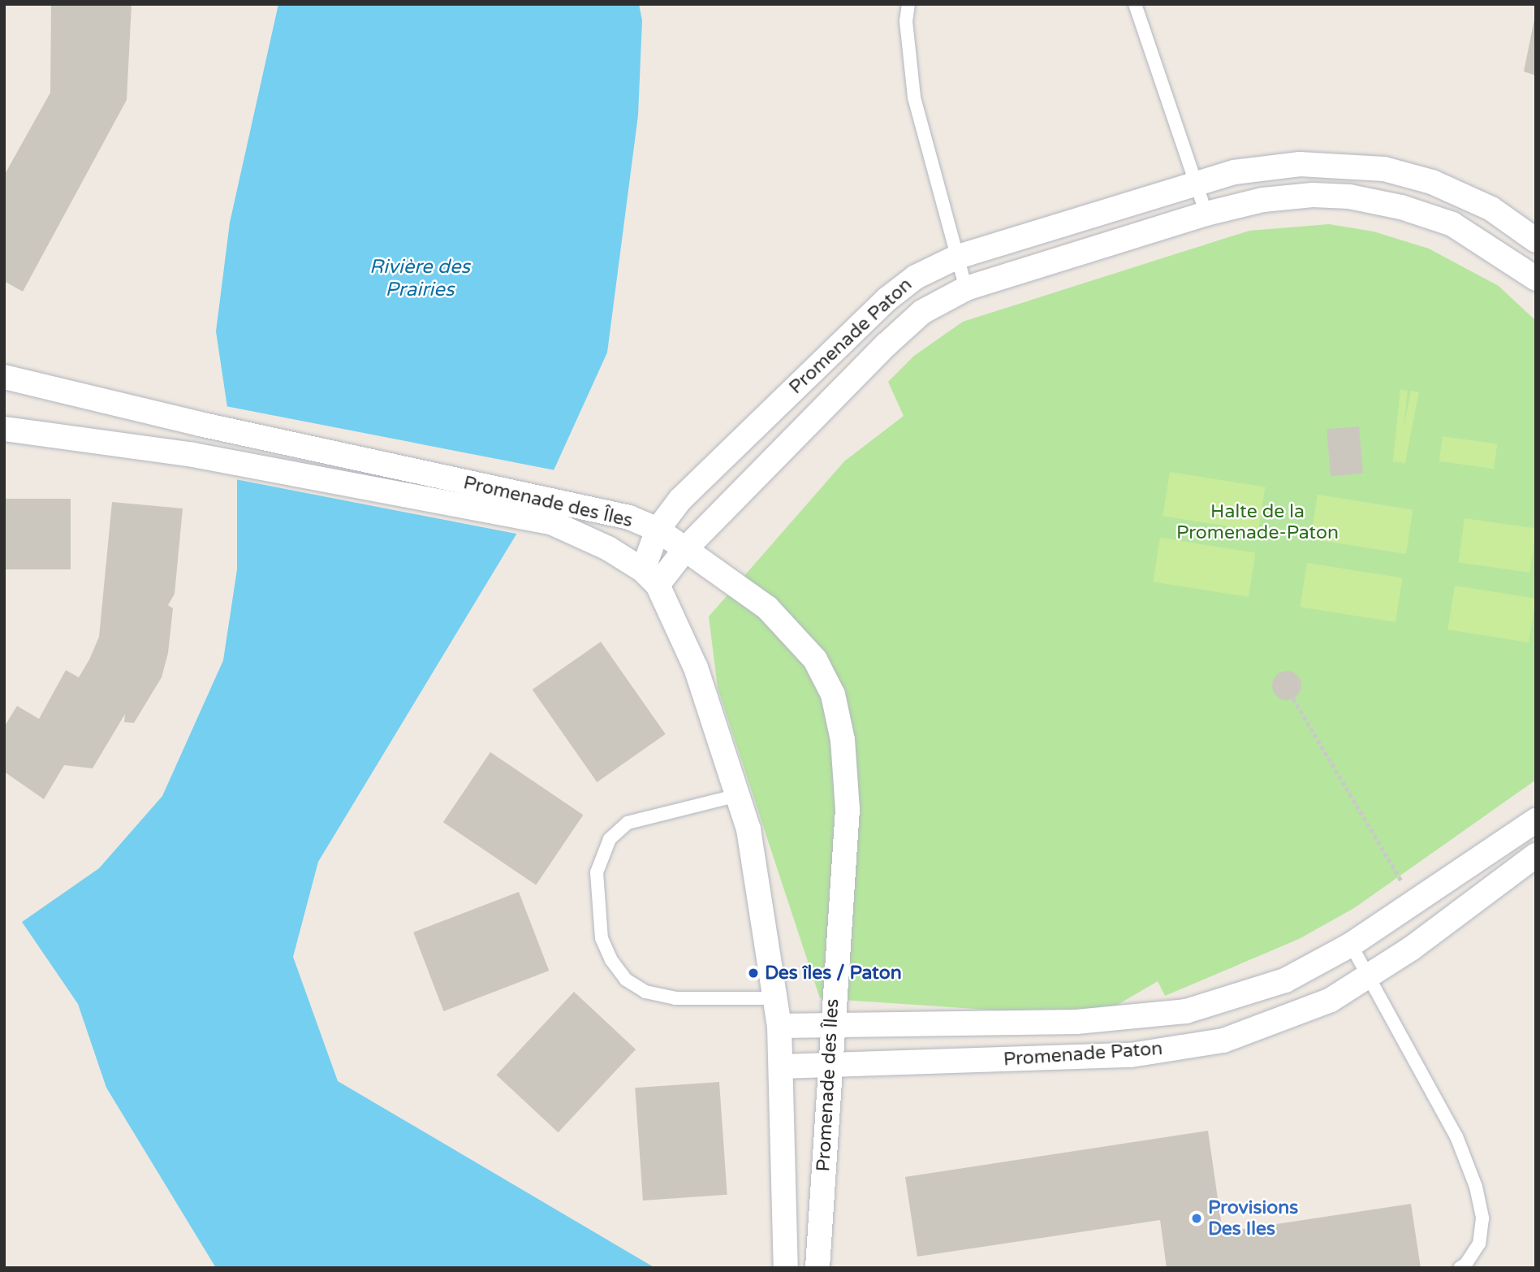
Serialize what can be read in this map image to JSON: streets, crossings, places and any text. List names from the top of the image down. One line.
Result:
{"streets":{"street":["Promenade Paton","Promenade des Îles"]},"crossings":[["Promenade Paton","Promenade des Îles"]],"water":["Rivière des Prairies"],"parks":["Halte de la Promenade-Paton"],"places":["Des îles / Paton","Provisions Des Iles"]}
